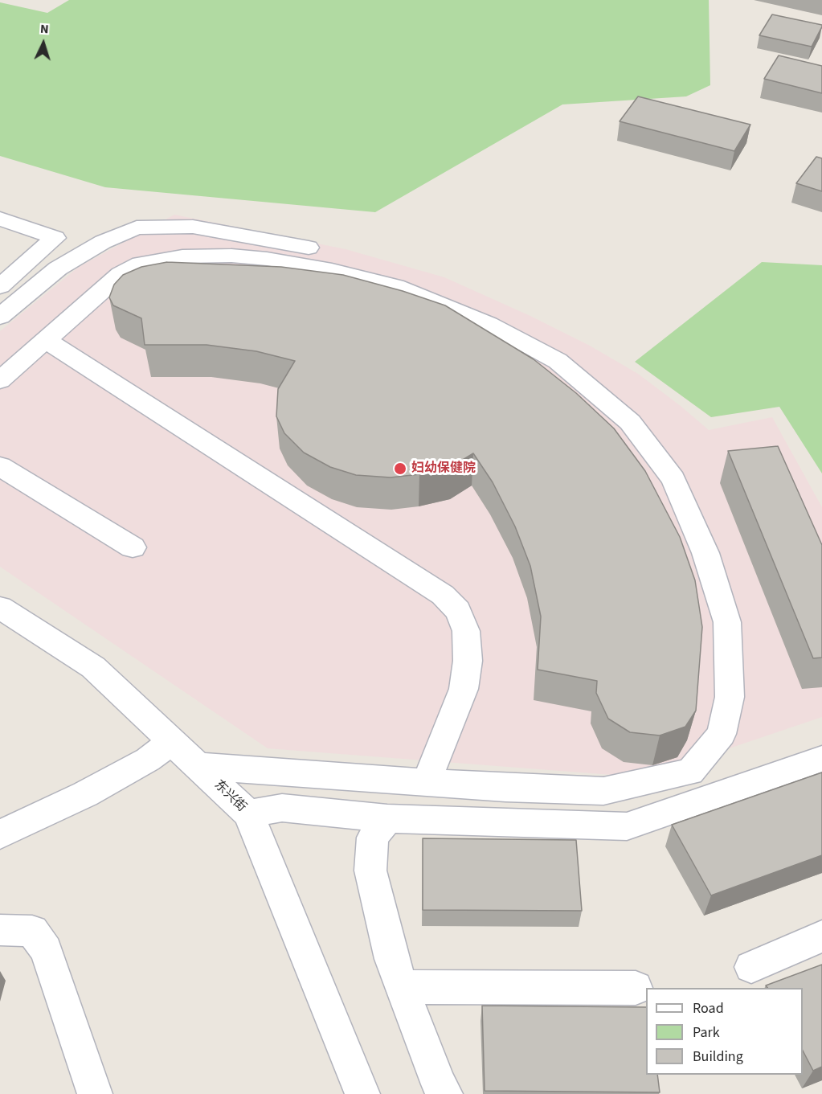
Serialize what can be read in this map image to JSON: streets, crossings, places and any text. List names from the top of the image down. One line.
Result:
{"streets":{"street":["东兴街"]},"places":["妇幼保健院"],"legend":["Road","Park","Building"],"north":"top"}
